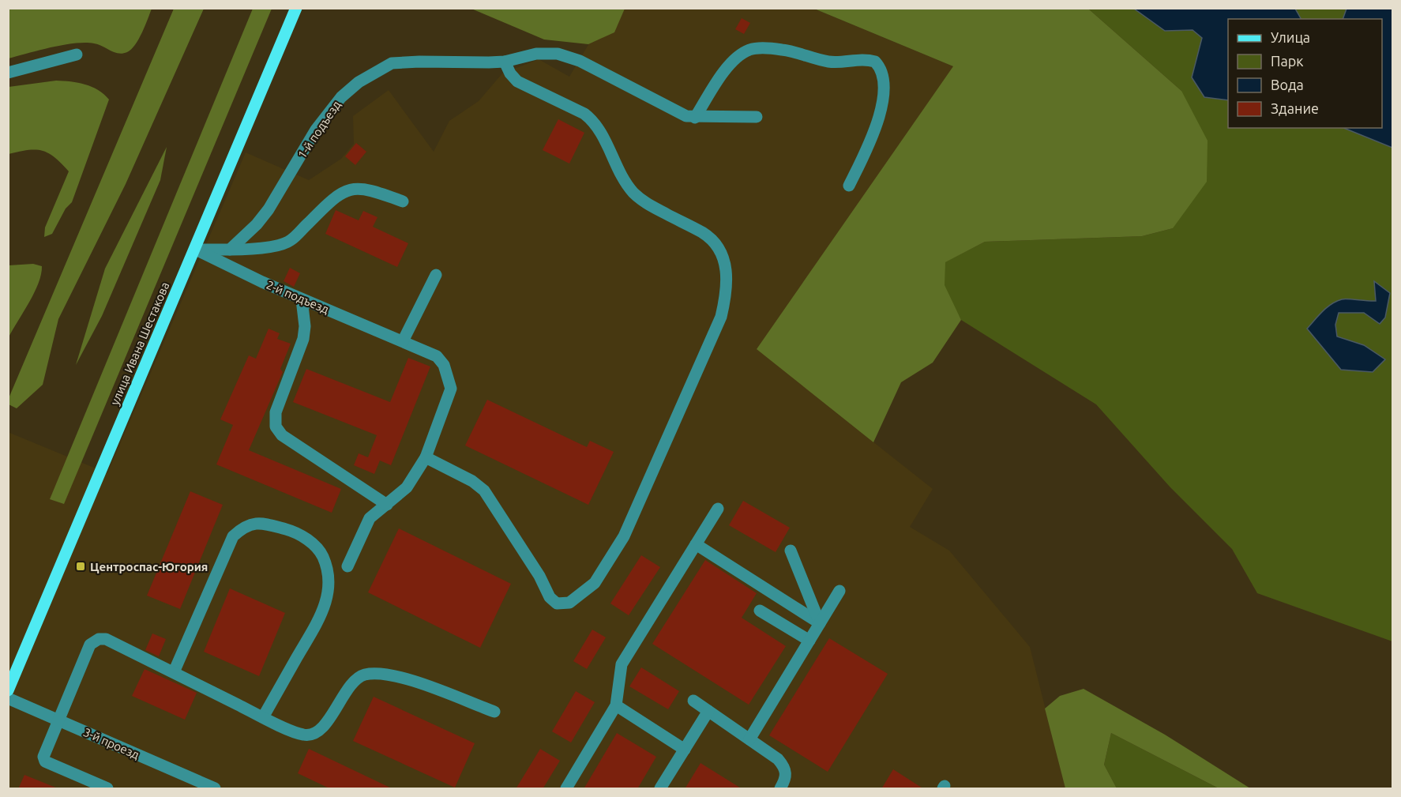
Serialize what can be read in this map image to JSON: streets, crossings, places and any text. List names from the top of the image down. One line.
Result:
{"streets":{"main road":["улица Ивана Шестакова"],"street":["1-й подъезд","2-й подъезд","3-й проезд"]},"crossings":[["2-й подъезд","улица Ивана Шестакова"]],"places":{"transit":["Центроспас-Югория"]},"legend":["Улица","Парк","Вода","Здание"]}
